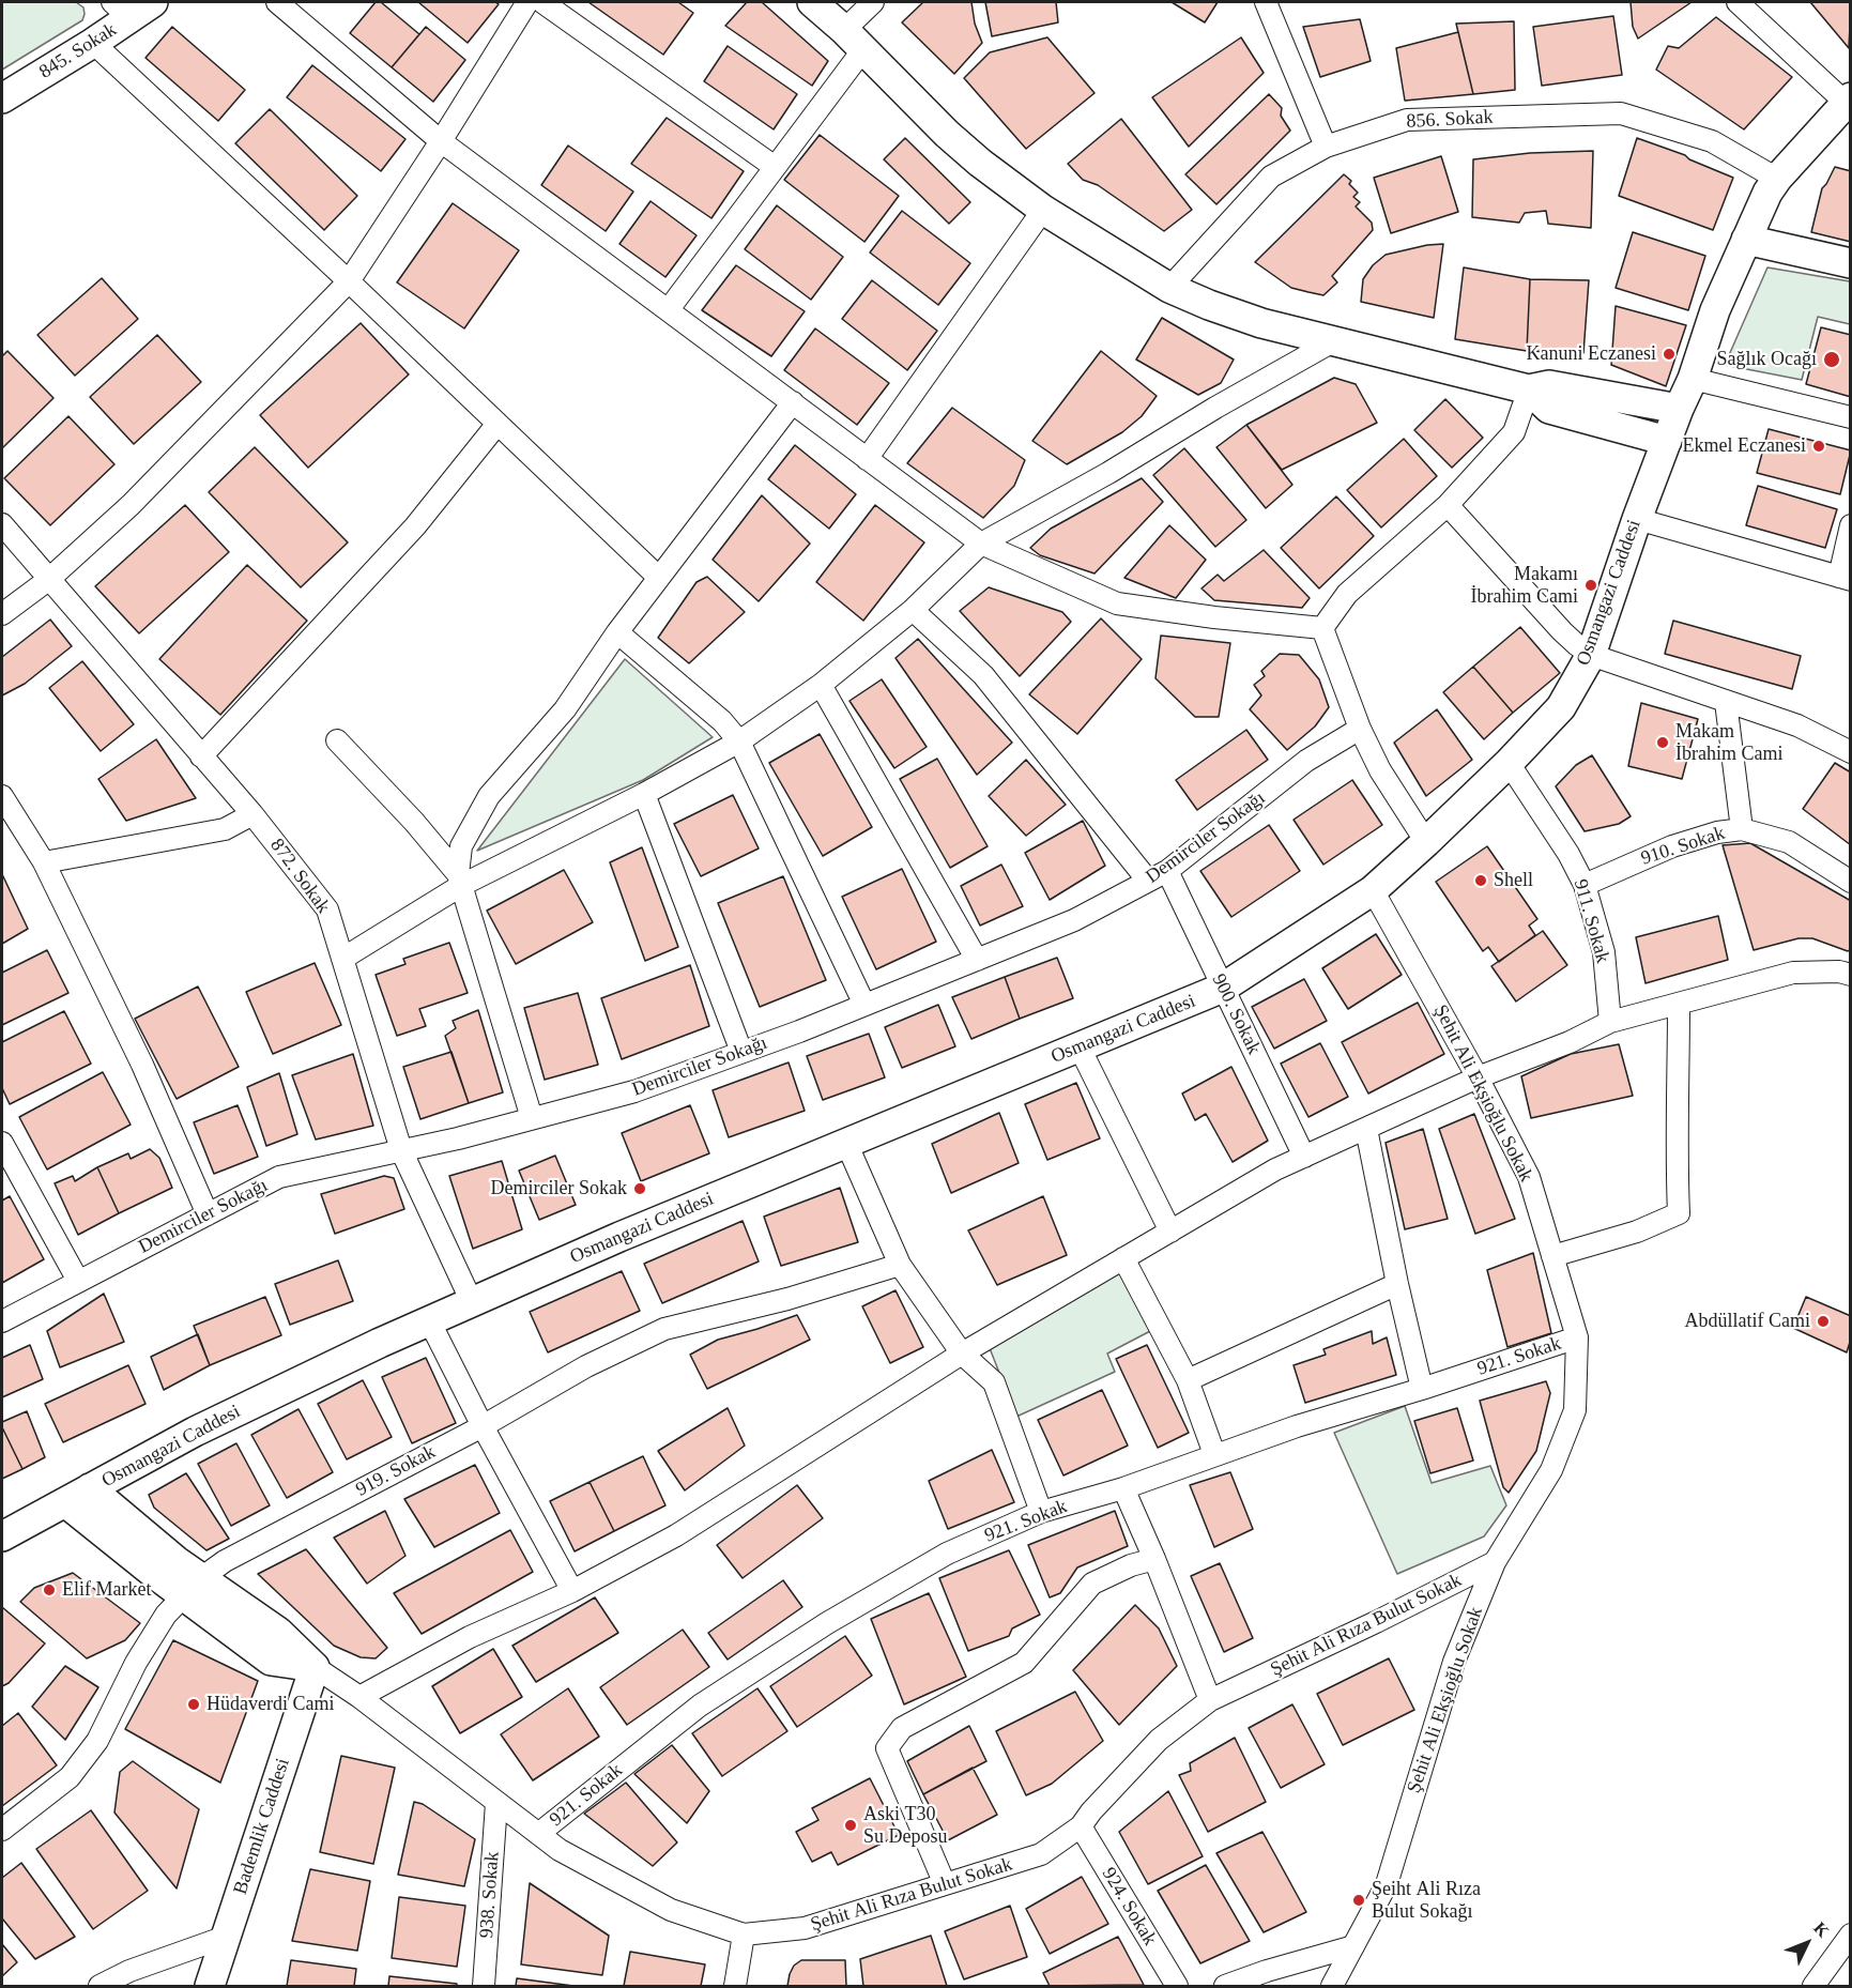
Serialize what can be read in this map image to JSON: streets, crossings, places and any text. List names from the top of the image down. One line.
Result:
{"streets":{"main road":["845. Sokak","Osmangazi Caddesi","Bademlik Caddesi"],"street":["856. Sokak","Demirciler Sokağı","910. Sokak","872. Sokak","911. Sokak","900. Sokak","Şehit Ali Ekşioğlu Sokak","921. Sokak","919. Sokak","Şehit Ali Rıza Bulut Sokak","938. Sokak","924. Sokak"]},"crossings":[["856. Sokak","Osmangazi Caddesi"],["Osmangazi Caddesi","872. Sokak"],["Osmangazi Caddesi","911. Sokak"],["Osmangazi Caddesi","900. Sokak"],["Osmangazi Caddesi","Şehit Ali Ekşioğlu Sokak"],["Demirciler Sokağı","872. Sokak"],["Demirciler Sokağı","900. Sokak"],["910. Sokak","911. Sokak"],["Şehit Ali Ekşioğlu Sokak","921. Sokak"],["Şehit Ali Ekşioğlu Sokak","Şehit Ali Rıza Bulut Sokak"],["921. Sokak","Şehit Ali Rıza Bulut Sokak"],["Şehit Ali Rıza Bulut Sokak","Bademlik Caddesi"],["Şehit Ali Rıza Bulut Sokak","938. Sokak"],["Şehit Ali Rıza Bulut Sokak","924. Sokak"]],"places":["Kanuni Eczanesi","Sağlık Ocağı","Ekmel Eczanesi","Makamı İbrahim Cami","Makam İbrahim Cami","Shell","Demirciler Sokak","Abdüllatif Cami","Elif Market","Hüdaverdi Cami","Aski T30 Su Deposu","Şeiht Ali Rıza Bulut Sokağı"],"north":"top right"}
